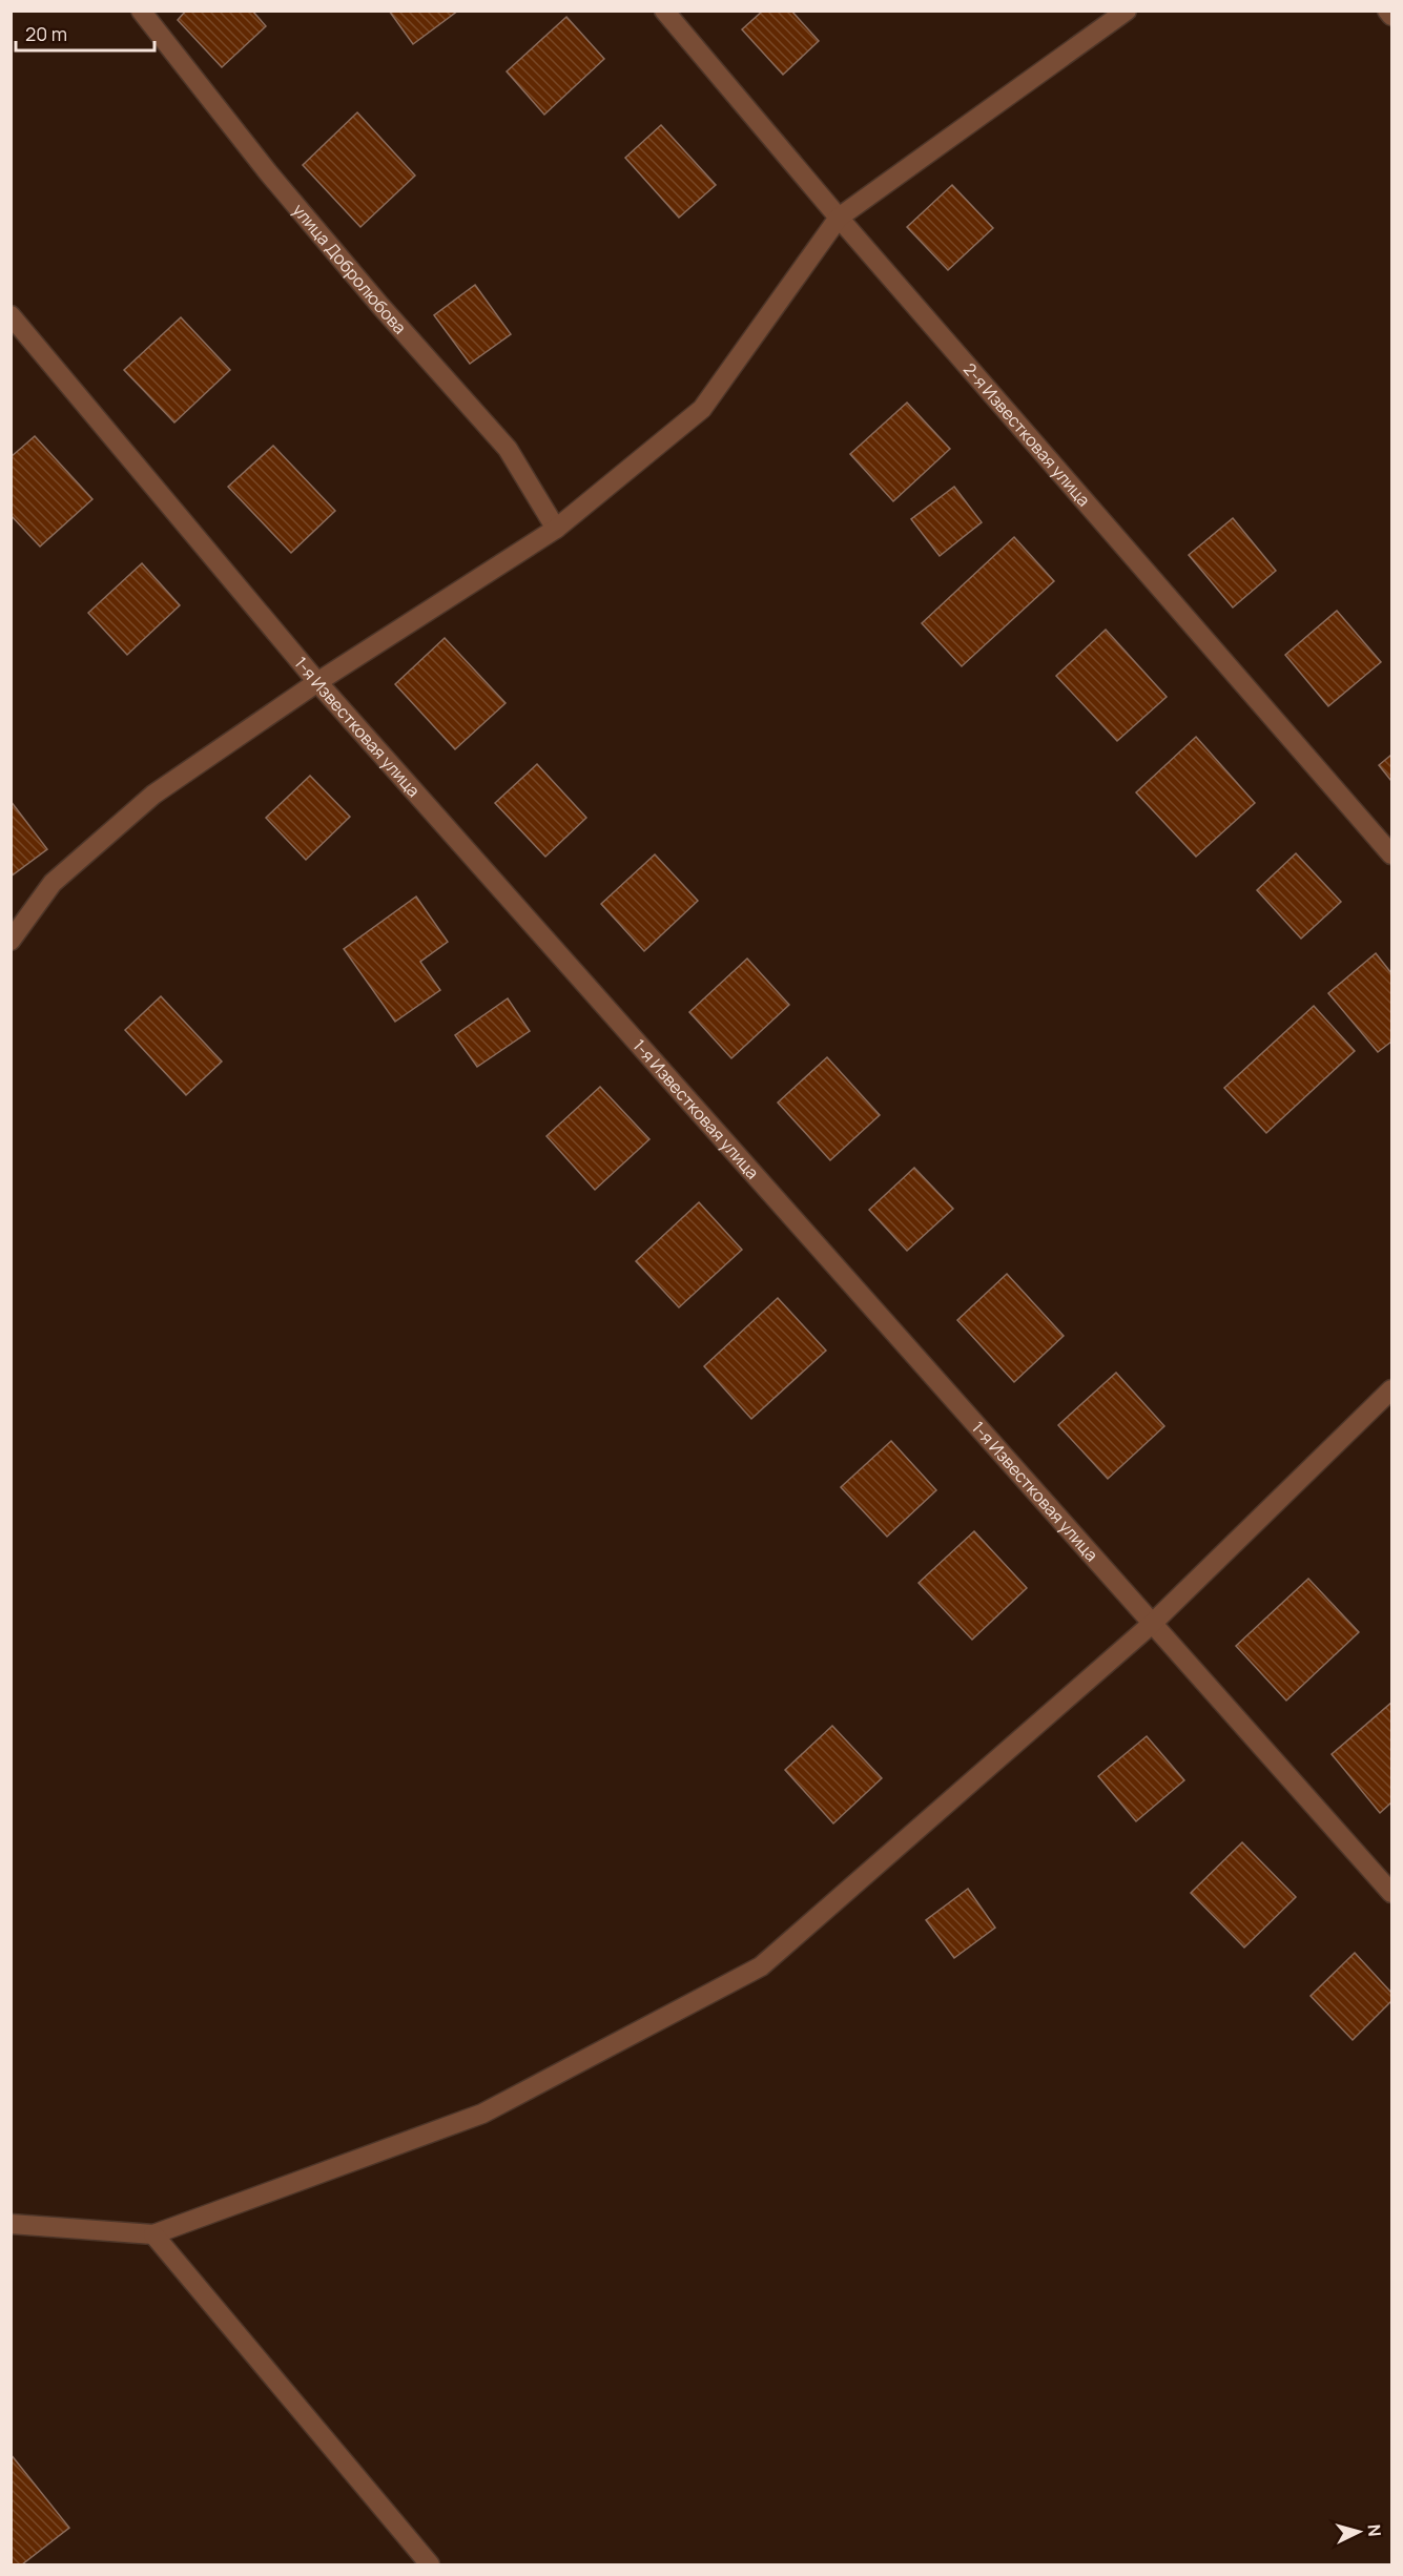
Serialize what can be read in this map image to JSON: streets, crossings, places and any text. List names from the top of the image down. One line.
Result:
{"streets":{"street":["улица Добролюбова","2-я Известковая улица","1-я Известковая улица"]},"scale_bar":"20 m","north":"right"}
